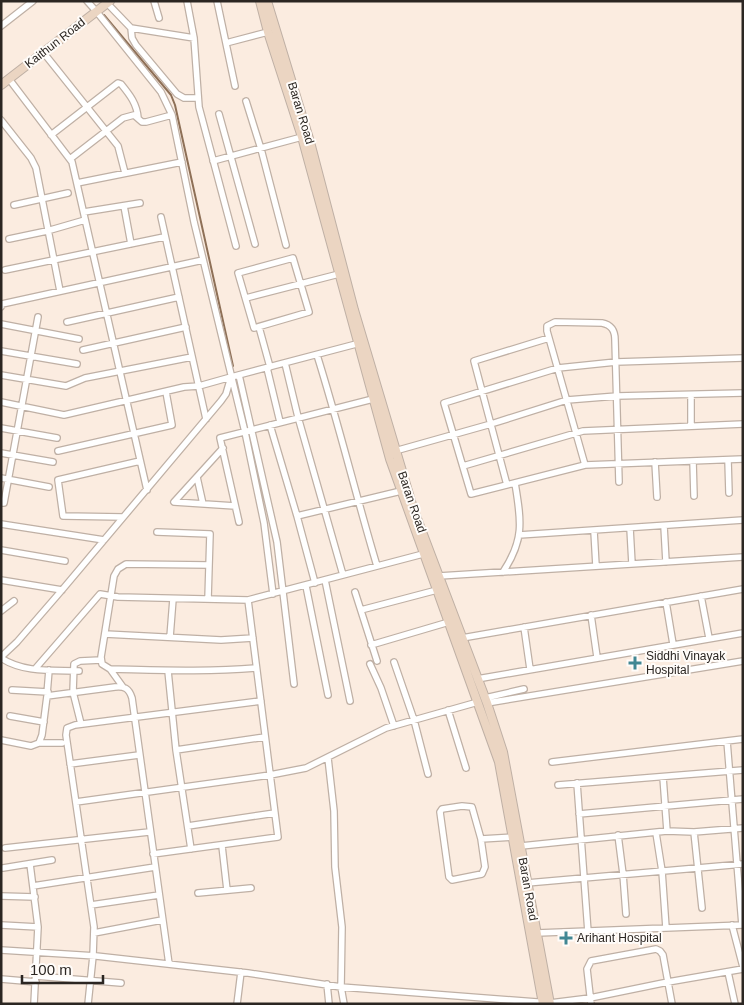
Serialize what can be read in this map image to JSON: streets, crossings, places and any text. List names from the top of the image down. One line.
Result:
{"streets":{"main road":["Kaithun Road","Baran Road"]},"places":{"health":["Siddhi Vinayak Hospital","Arihant Hospital"]},"scale_bar":"100 m"}
